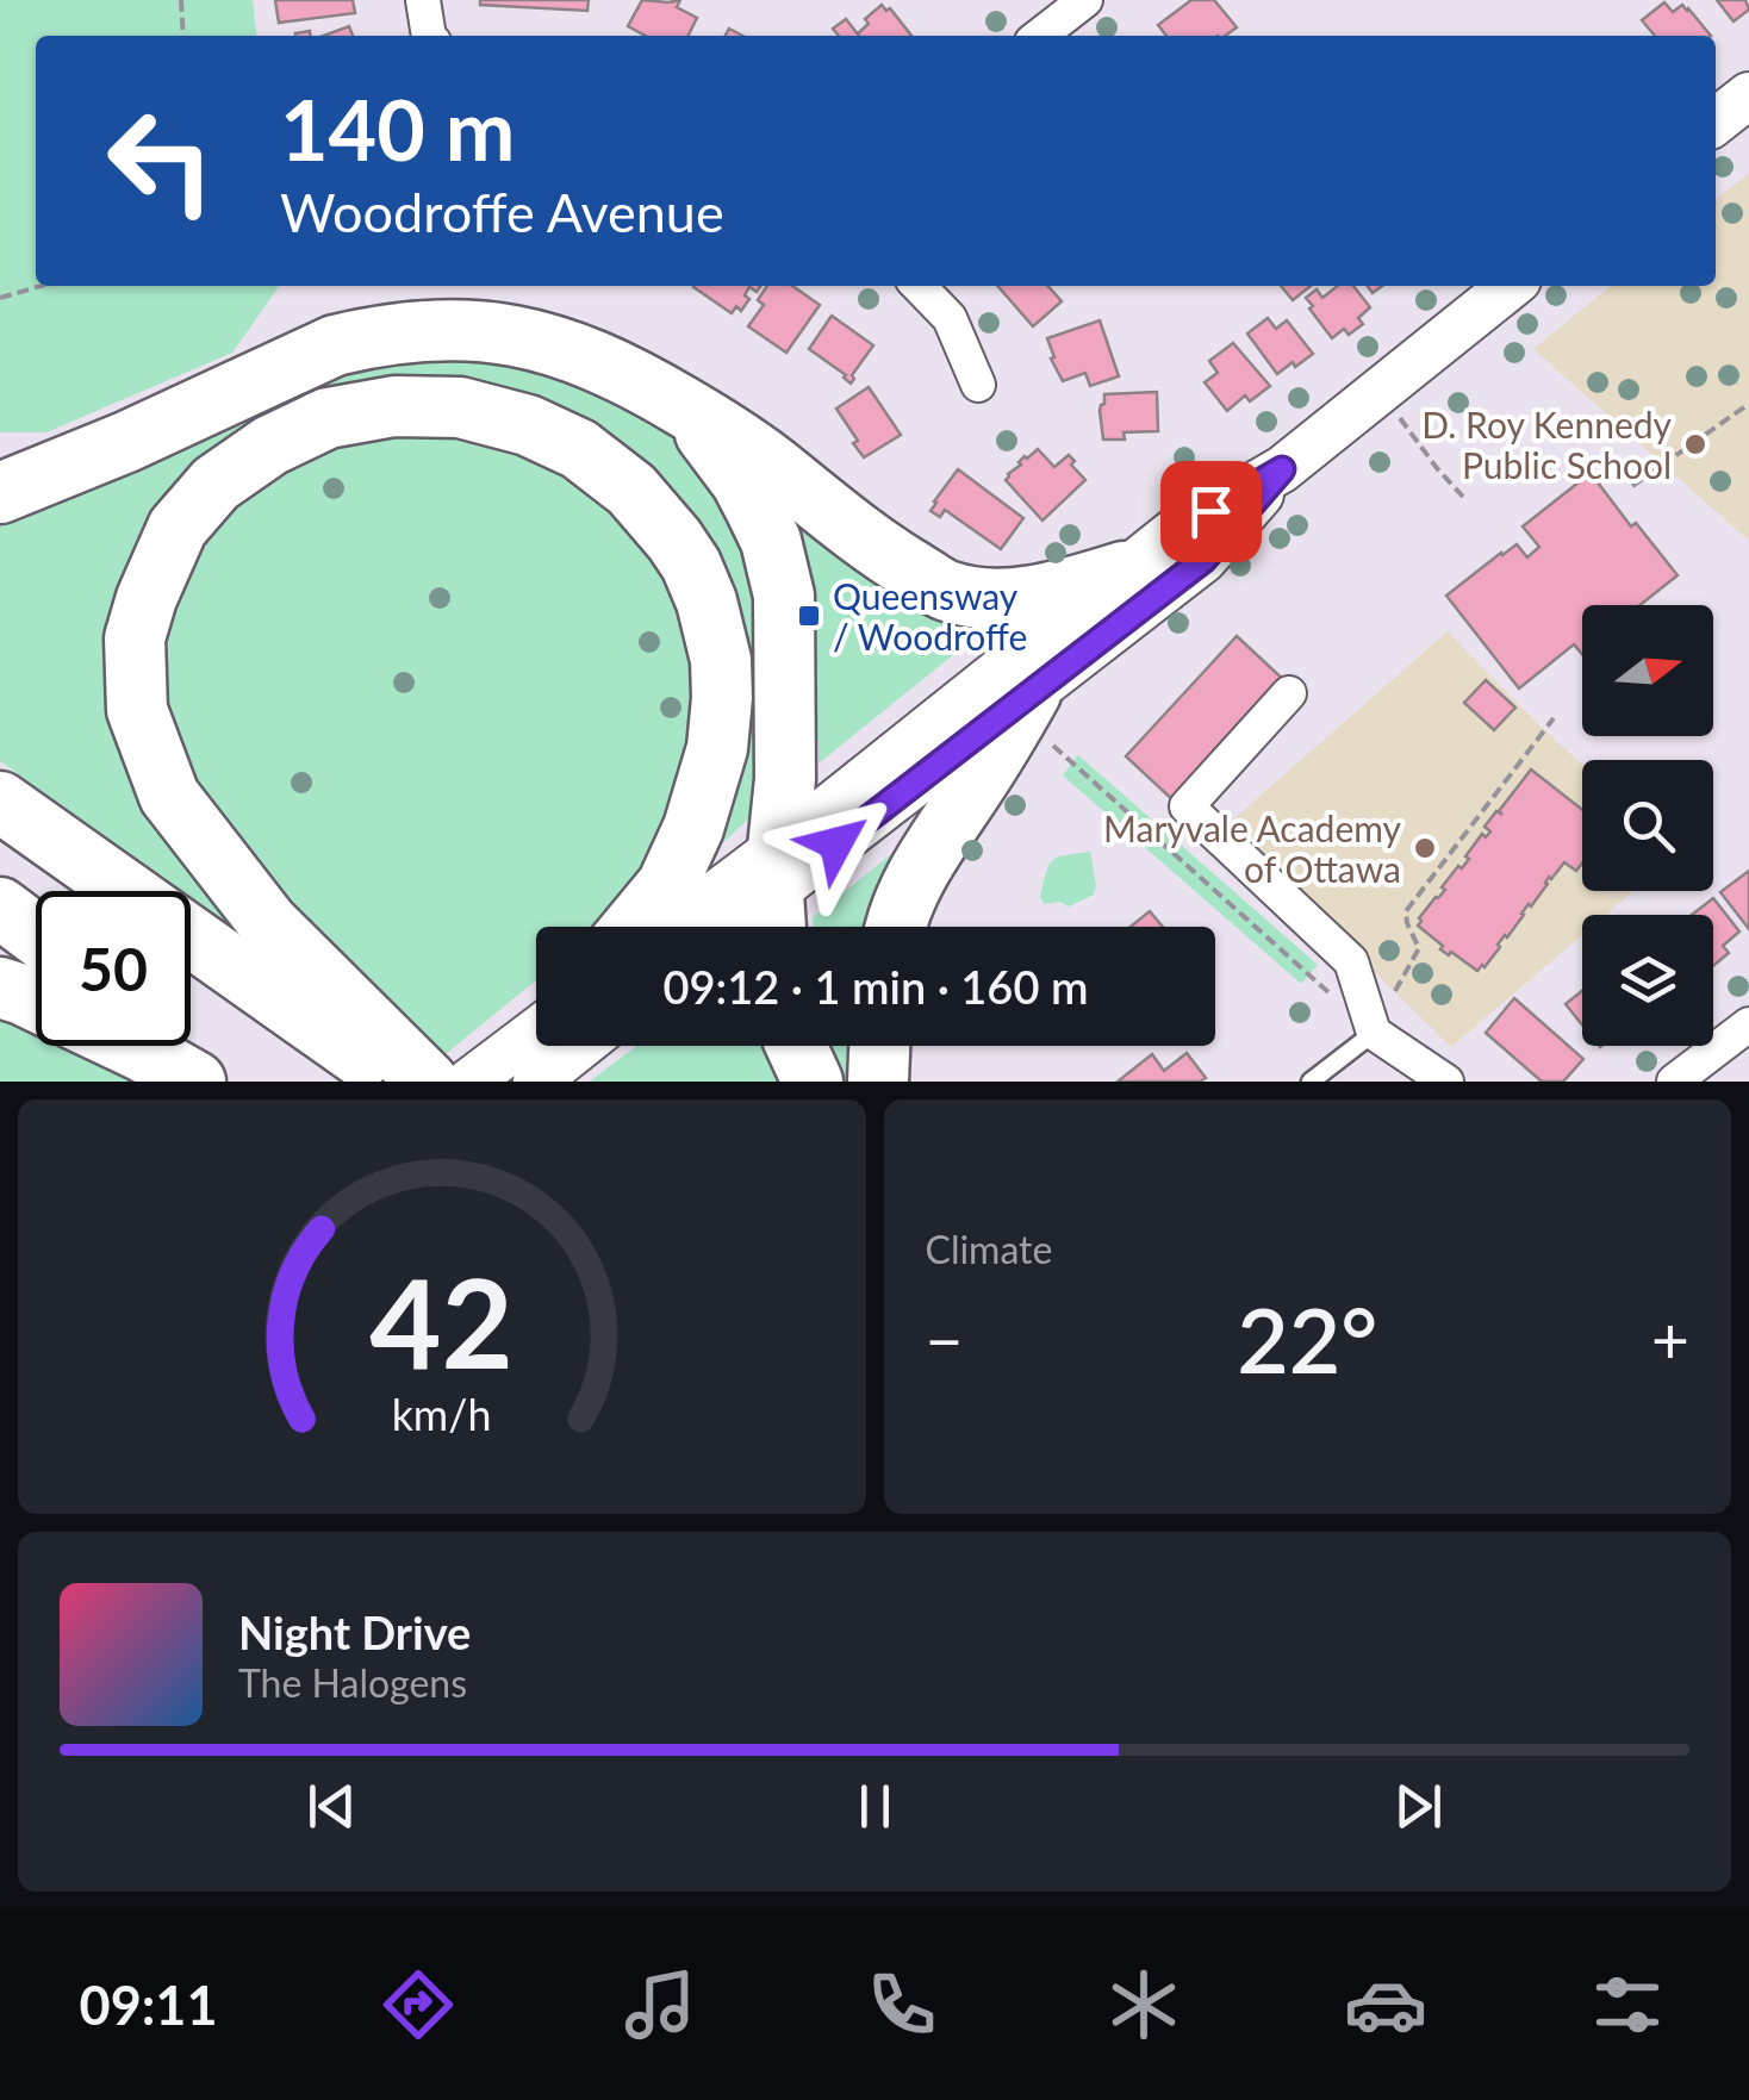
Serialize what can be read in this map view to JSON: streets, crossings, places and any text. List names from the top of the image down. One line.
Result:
{"places":{"other":["D. Roy Kennedy Public School","Maryvale Academy of Ottawa"],"transit":["Queensway / Woodroffe"]},"north":"right","page":{"turn":["140 m","Woodroffe Avenue"],"limit":"50","trip":"09:12 · 1 min · 160 m","tile":"Climate","heat":["−","22°","+"],"song":["Night Drive","The Halogens"],"tabs":"09:11","gauge":["42","km/h"]}}
